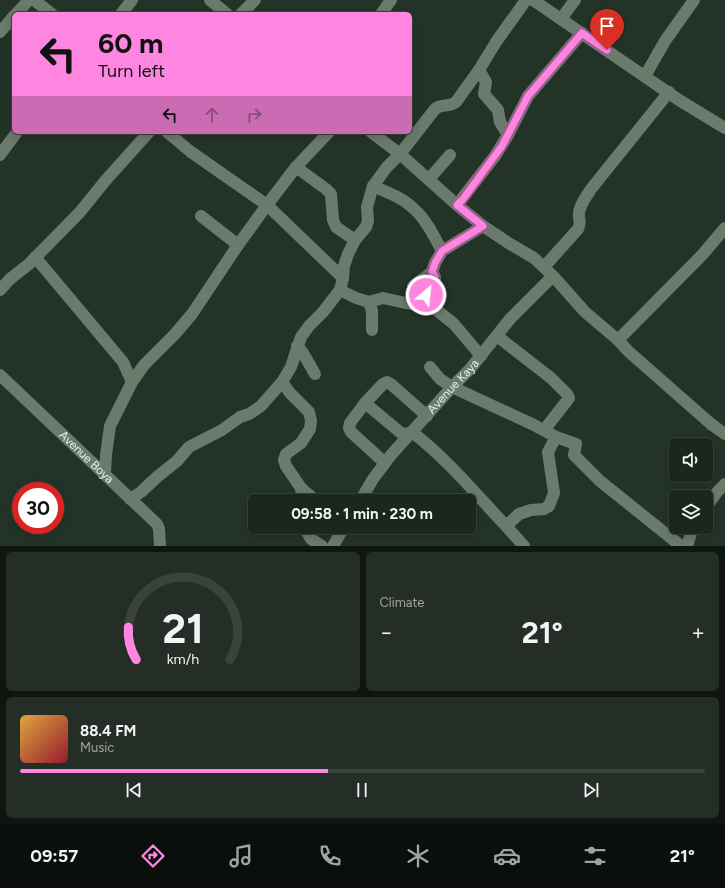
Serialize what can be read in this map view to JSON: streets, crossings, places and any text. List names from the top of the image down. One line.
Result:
{"streets":{"street":["Avenue Kaya","Avenue Boya"]},"page":{"turn":["60 m","Turn left"],"limit":"30","trip":"09:58 · 1 min · 230 m","tile":"Climate","heat":["−","21°","+"],"song":["88.4 FM","Music"],"tabs":["09:57","21°"],"gauge":["21","km/h"]}}
